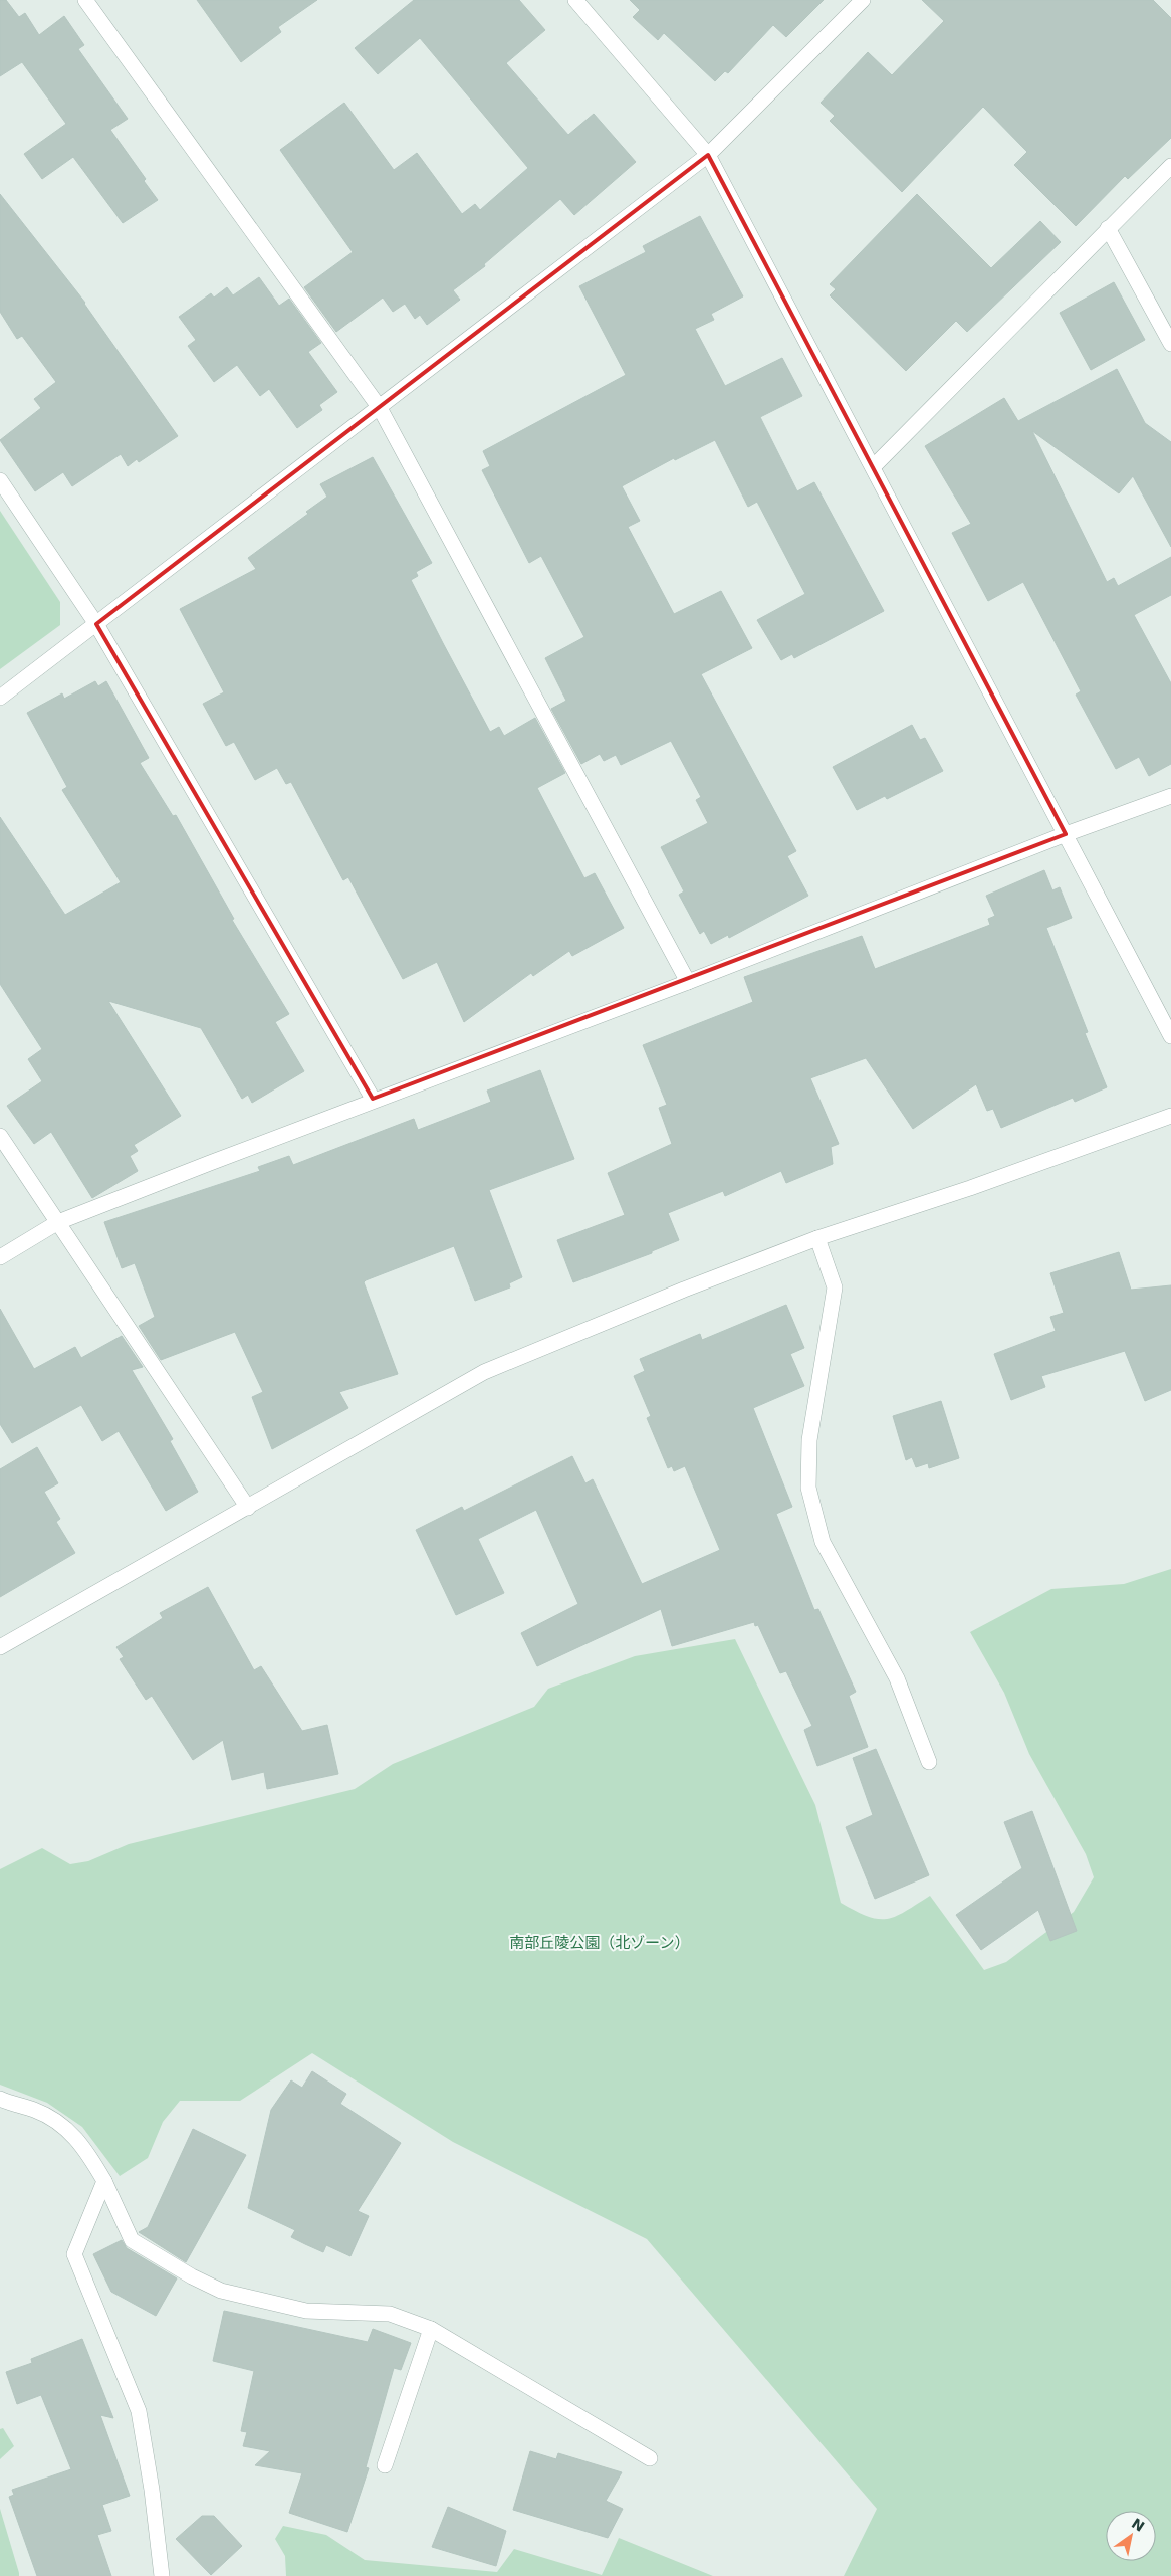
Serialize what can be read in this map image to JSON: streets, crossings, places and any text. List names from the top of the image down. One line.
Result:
{"parks":["南部丘陵公園（北ゾーン）"],"north":"top right"}
